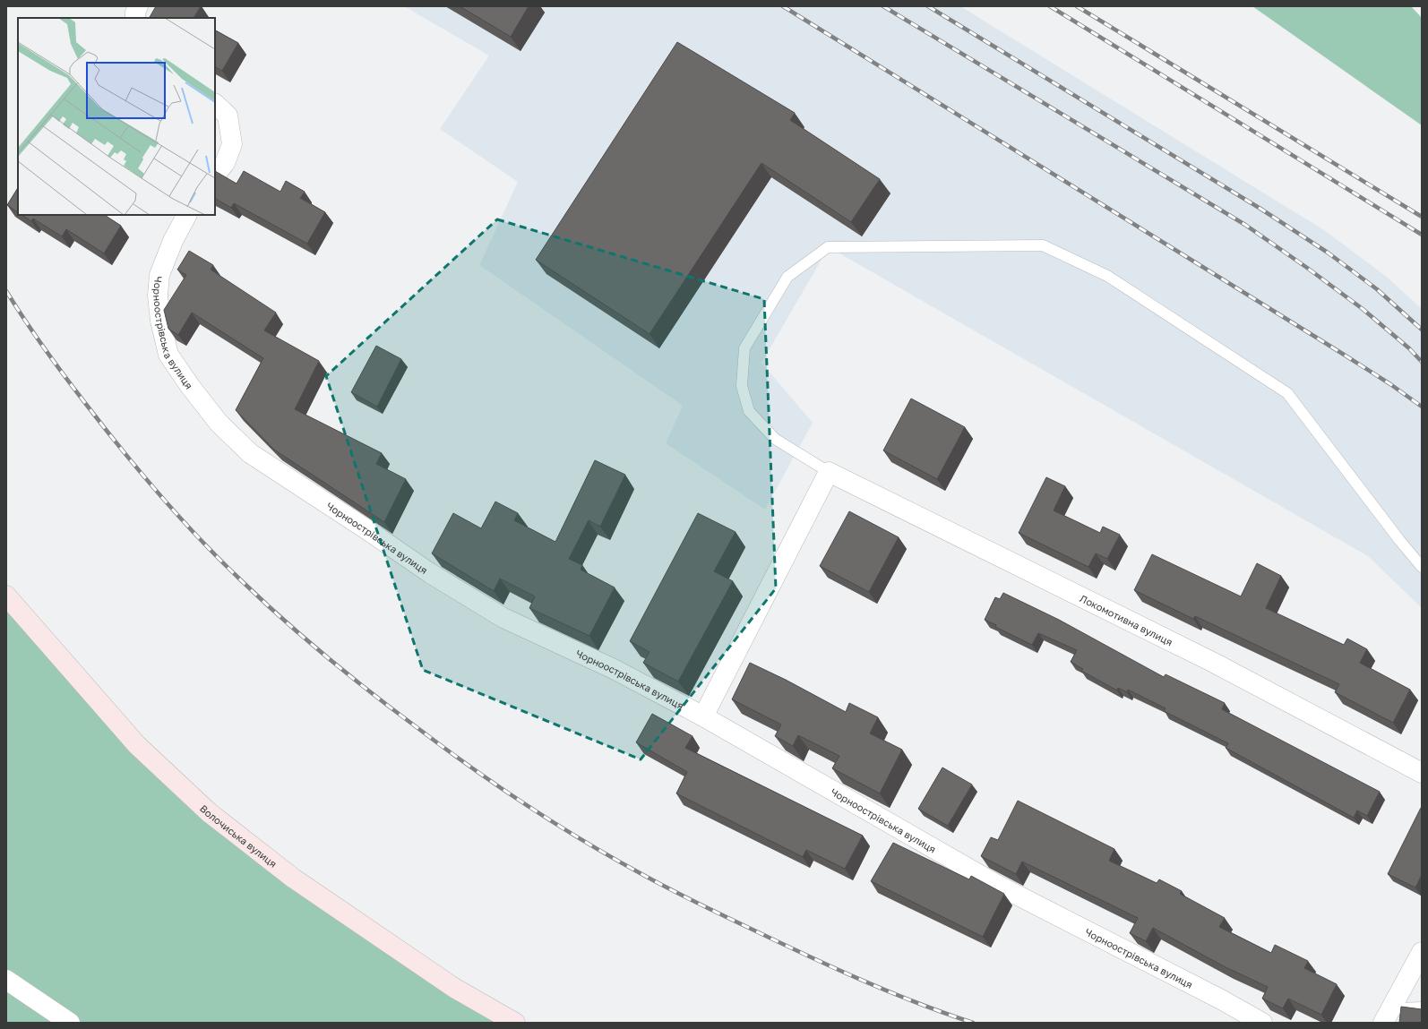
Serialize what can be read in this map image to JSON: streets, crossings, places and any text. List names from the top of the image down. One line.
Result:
{"streets":{"main road":["Волочиська вулиця"],"street":["Чорноострівська вулиця","Локомотивна вулиця"]}}
